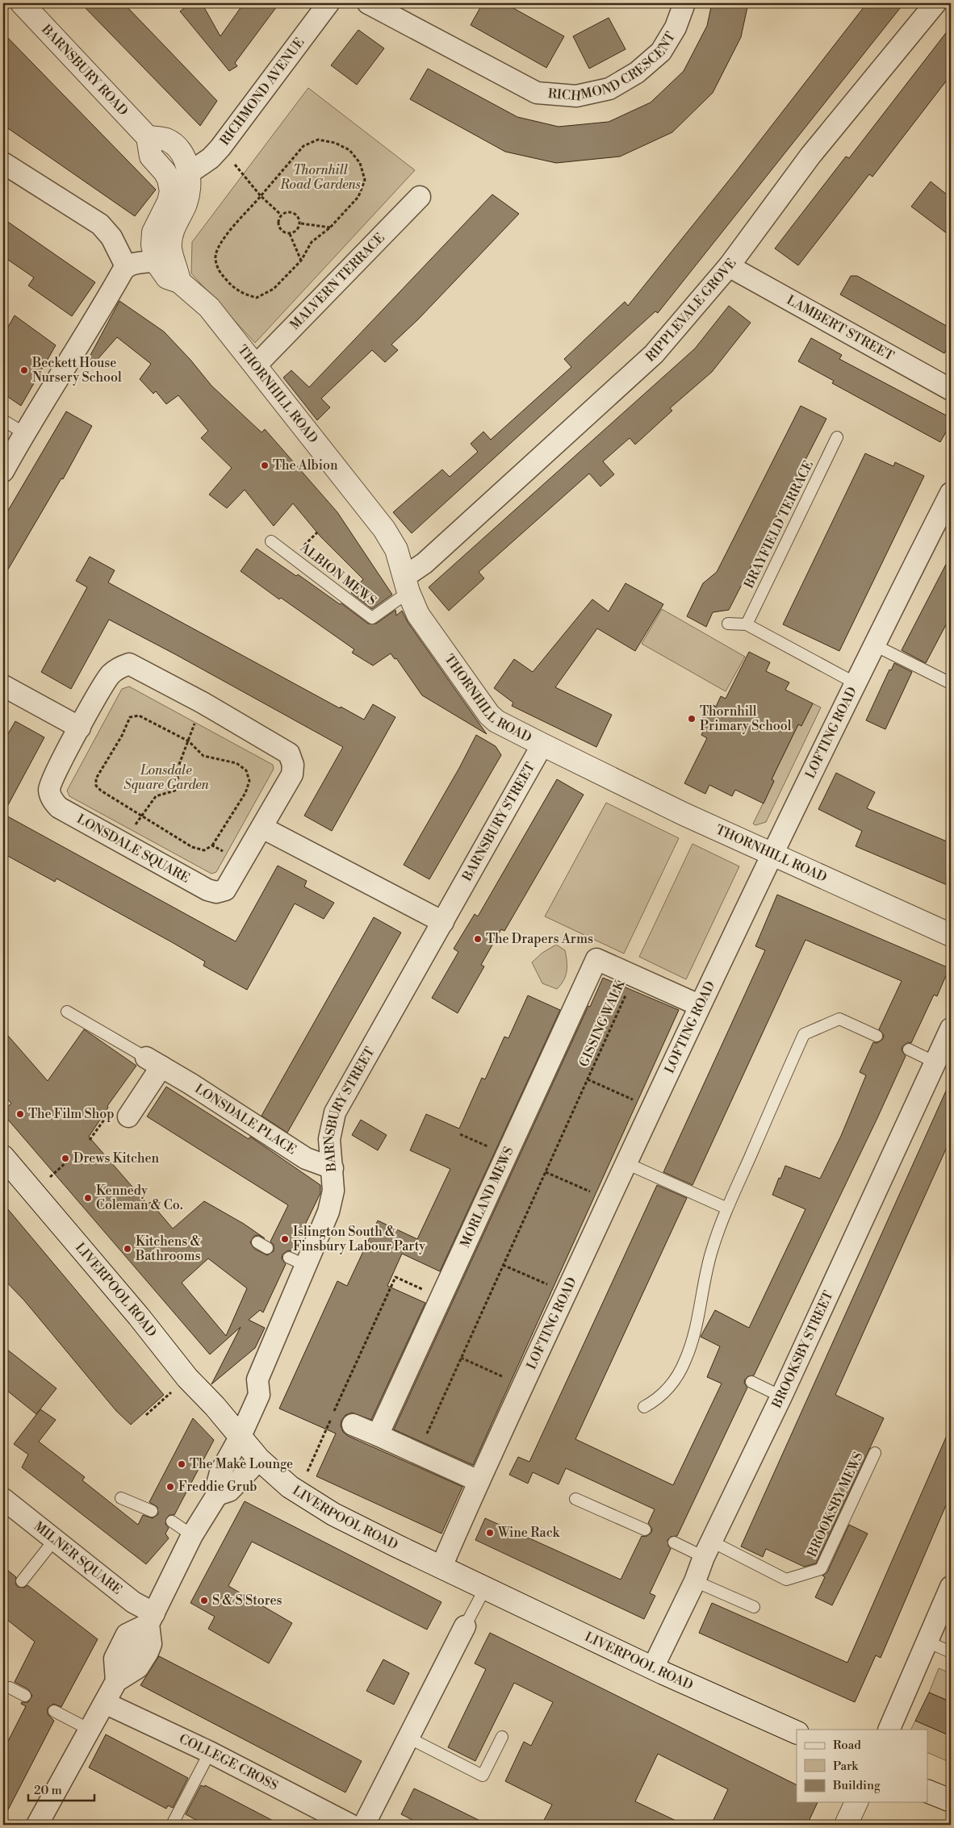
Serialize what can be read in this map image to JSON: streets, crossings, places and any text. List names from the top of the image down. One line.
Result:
{"streets":{"street":["RICHMOND CRESCENT","BARNSBURY ROAD","RICHMOND AVENUE","MALVERN TERRACE","RIPPLEVALE GROVE","LAMBERT STREET","THORNHILL ROAD","LOFTING ROAD","BARNSBURY STREET","LONSDALE SQUARE","LONSDALE PLACE","MORLAND MEWS","LIVERPOOL ROAD","BROOKSBY STREET","MILNER SQUARE","COLLEGE CROSS"],"lane":["BRAYFIELD TERRACE","ALBION MEWS","BROOKSBY MEWS"],"path":["GISSING WALK"]},"crossings":[["MALVERN TERRACE","THORNHILL ROAD"],["RIPPLEVALE GROVE","LAMBERT STREET"],["RIPPLEVALE GROVE","THORNHILL ROAD"],["RIPPLEVALE GROVE","ALBION MEWS"],["THORNHILL ROAD","ALBION MEWS"],["THORNHILL ROAD","LOFTING ROAD"],["THORNHILL ROAD","BARNSBURY STREET"],["LOFTING ROAD","GISSING WALK"],["LOFTING ROAD","MORLAND MEWS"],["LOFTING ROAD","LIVERPOOL ROAD"],["BARNSBURY STREET","LONSDALE PLACE"],["BARNSBURY STREET","LIVERPOOL ROAD"],["BARNSBURY STREET","MILNER SQUARE"],["GISSING WALK","MORLAND MEWS"],["LIVERPOOL ROAD","BROOKSBY STREET"],["BROOKSBY STREET","BROOKSBY MEWS"]],"parks":["Thornhill Road Gardens","Lonsdale Square Garden"],"places":["Beckett House Nursery School","The Albion","Thornhill Primary School","The Drapers Arms","The Film Shop","Drews Kitchen","Kennedy Coleman & Co.","Islington South & Finsbury Labour Party","Kitchens & Bathrooms","The Make Lounge","Freddie Grub","Wine Rack","S & S Stores"],"legend":["Road","Park","Building"],"scale_bar":"20 m"}
